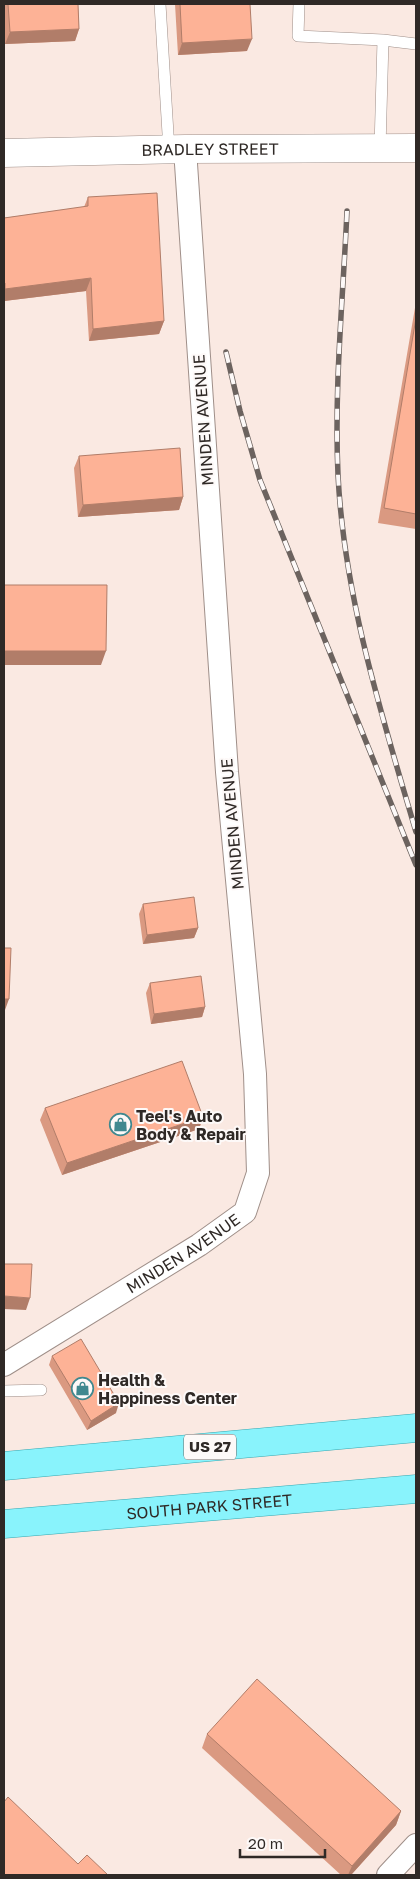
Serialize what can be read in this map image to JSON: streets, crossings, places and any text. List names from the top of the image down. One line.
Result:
{"streets":{"main road":["US 27","SOUTH PARK STREET"],"street":["BRADLEY STREET","MINDEN AVENUE"]},"crossings":[["BRADLEY STREET","MINDEN AVENUE"]],"places":{"shop":["Teel's Auto Body & Repair","Health & Happiness Center"]},"scale_bar":"20 m"}
